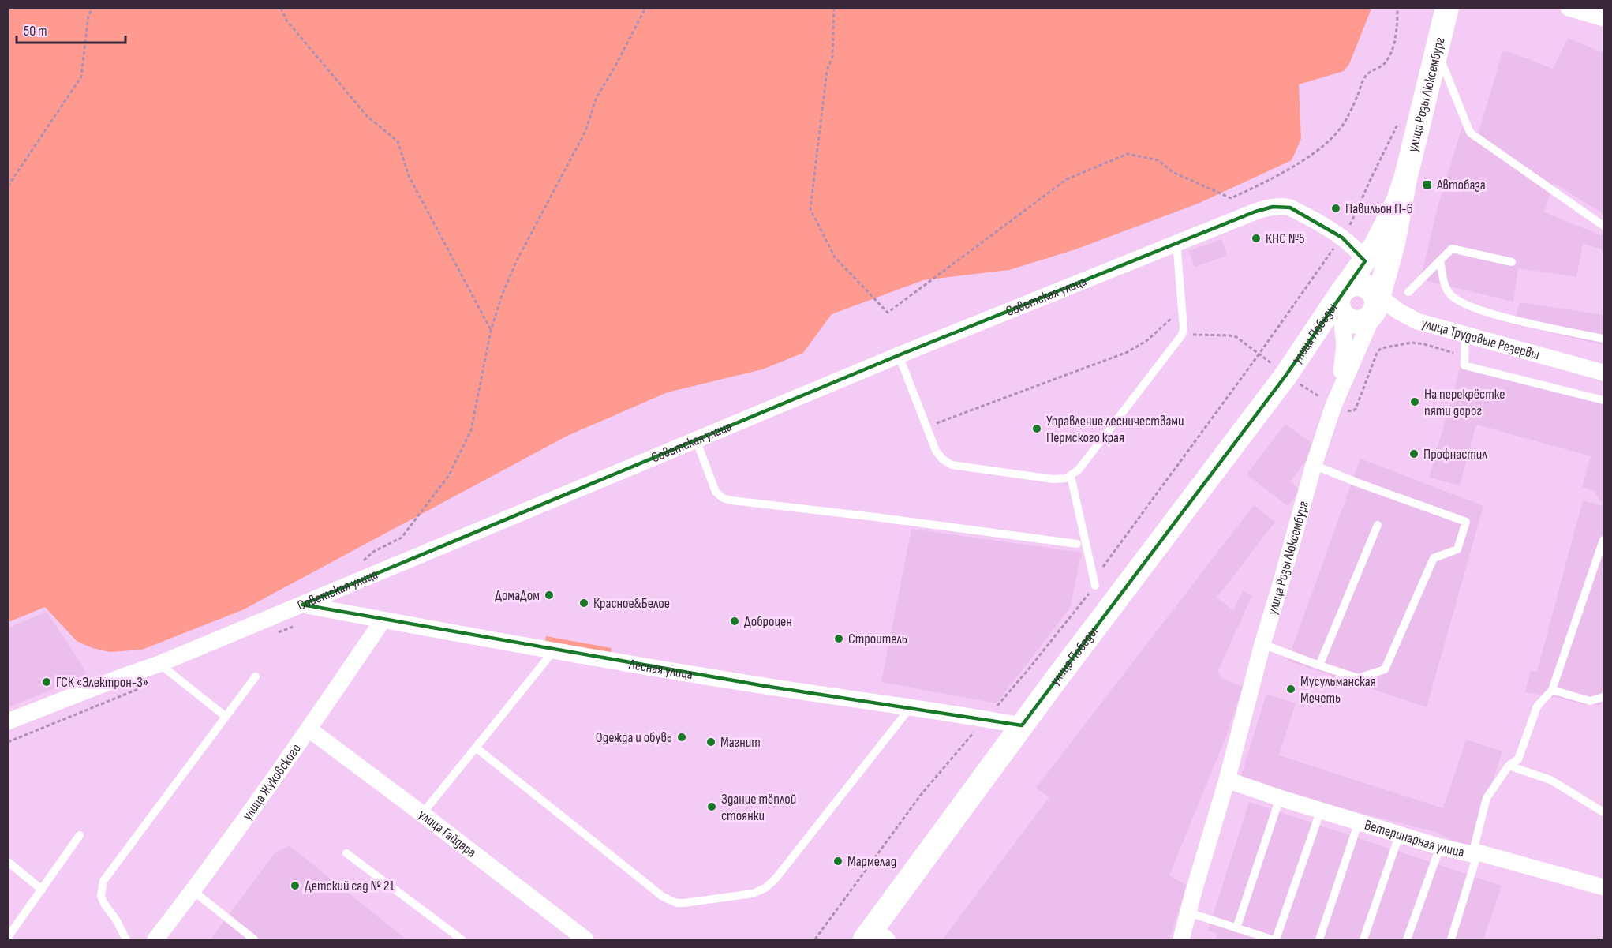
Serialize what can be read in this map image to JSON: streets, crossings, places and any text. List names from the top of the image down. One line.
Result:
{"streets":{"street":["улица Розы Люксембург","Советская улица","улица Победы","улица Трудовые Резервы","Лесная улица","улица Жуковского","улица Гайдара","Ветеринарная улица"]},"crossings":[["улица Розы Люксембург","Советская улица"],["улица Розы Люксембург","улица Победы"],["улица Розы Люксембург","улица Трудовые Резервы"],["улица Розы Люксембург","Ветеринарная улица"],["Советская улица","Лесная улица"],["улица Победы","улица Трудовые Резервы"],["улица Победы","Лесная улица"],["Лесная улица","улица Жуковского"],["улица Жуковского","улица Гайдара"]],"places":{"transit":["Автобаза"],"other":["Павильон П-6","КНС №5","На перекрёстке пяти дорог","Управление лесничествами Пермского края","Профнастил","ДомаДом","Красное&Белое","Доброцен","Строитель","ГСК «Электрон-3»","Мусульманская Мечеть","Одежда и обувь","Магнит","Здание тёплой стоянки","Мармелад","Детский сад № 21"]},"scale_bar":"50 m"}
